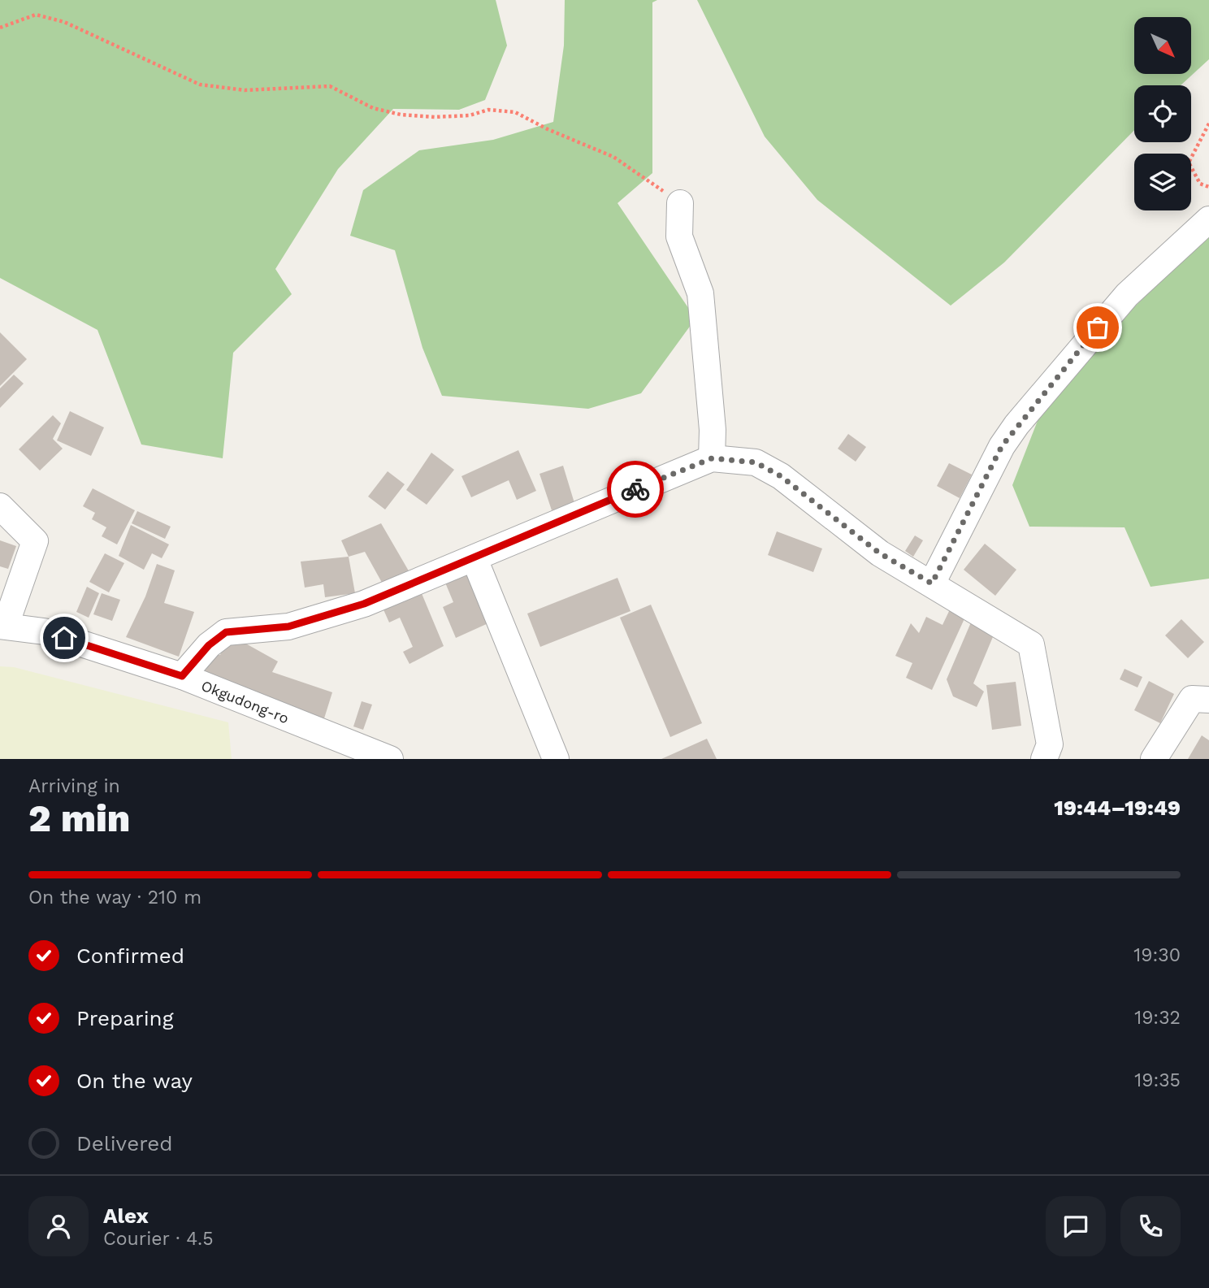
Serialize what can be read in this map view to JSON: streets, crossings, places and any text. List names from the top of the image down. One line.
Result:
{"streets":{"street":["Okgudong-ro"]},"north":"bottom right","page":{"heading":["2 min","Arriving in","19:44–19:49"],"panel":["Alex","Courier · 4.5"],"bar":"On the way · 210 m","list":[["Confirmed","19:30"],["Preparing","19:32"],["On the way","19:35"],"Delivered"]}}
